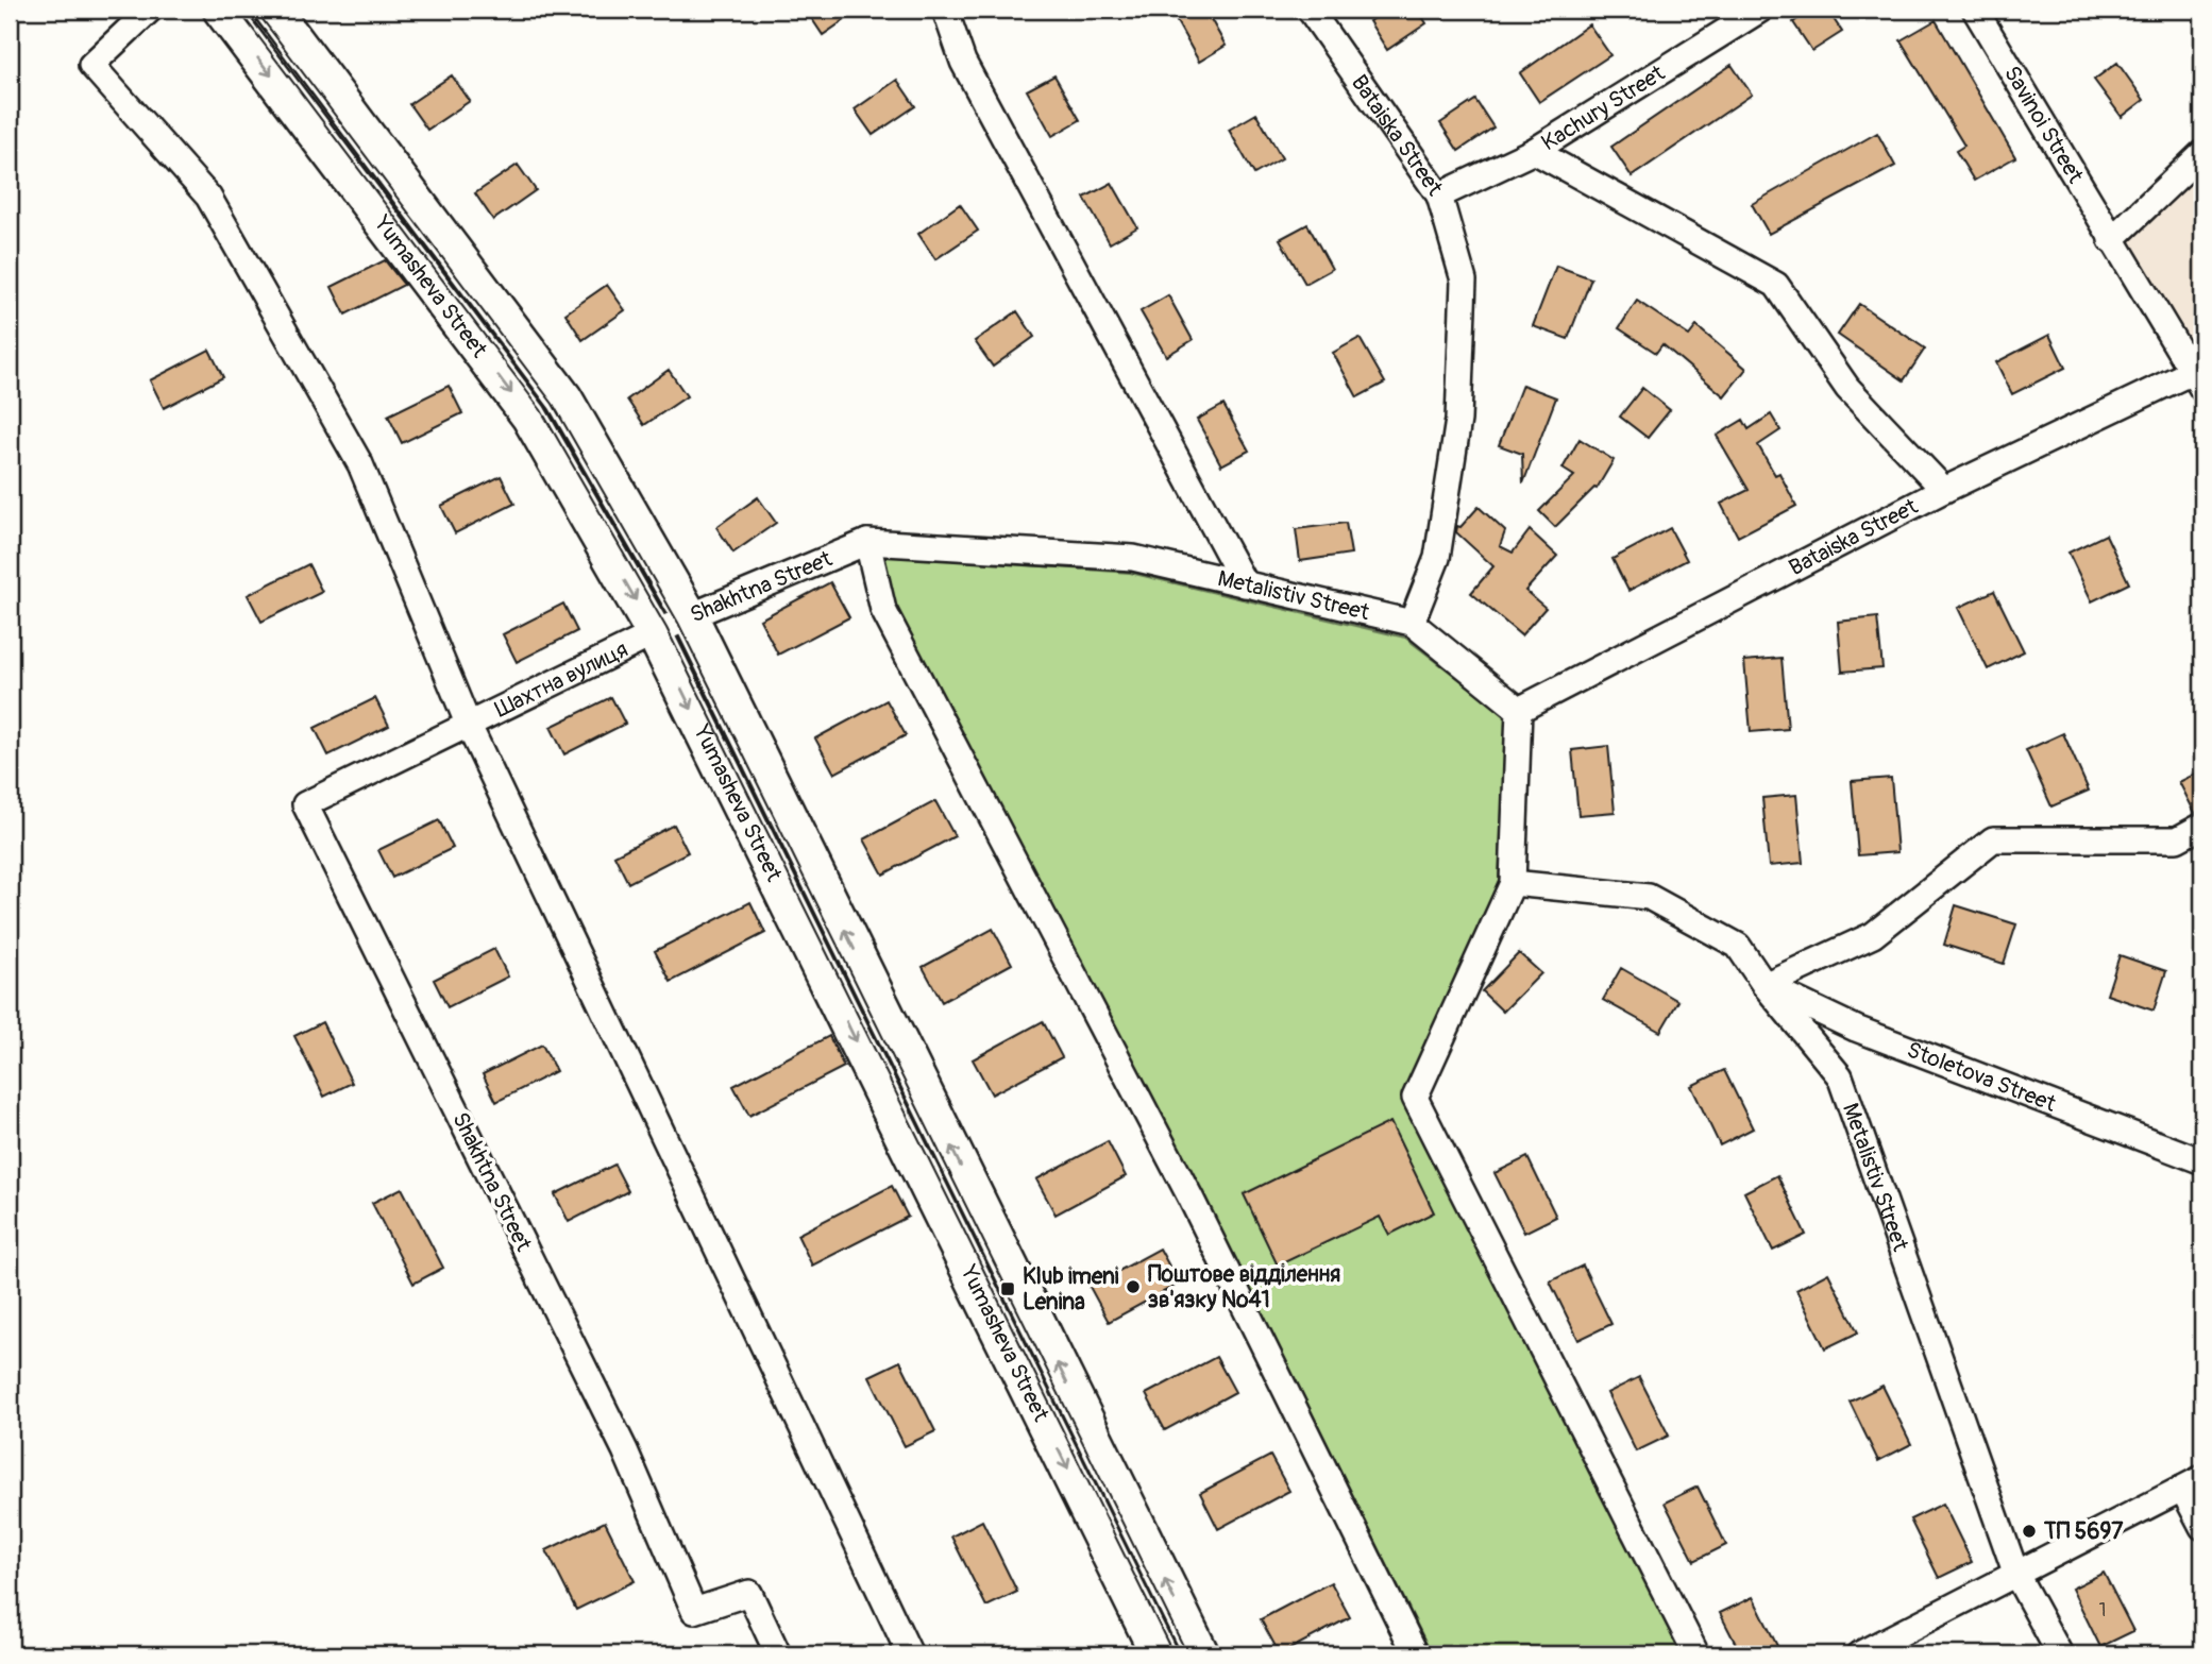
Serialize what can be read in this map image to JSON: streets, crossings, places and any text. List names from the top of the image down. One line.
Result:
{"streets":{"main road":["Yumasheva Street"],"street":["Kachury Street","Savinoi Street","Bataiska Street","Shakhtna Street","Metalistiv Street","Шахтна вулиця","Stoletova Street"]},"crossings":[["Kachury Street","Bataiska Street"],["Savinoi Street","Bataiska Street"],["Bataiska Street","Metalistiv Street"],["Yumasheva Street","Shakhtna Street"],["Yumasheva Street","Шахтна вулиця"],["Shakhtna Street","Metalistiv Street"],["Shakhtna Street","Шахтна вулиця"],["Metalistiv Street","Stoletova Street"]],"places":{"other":["Поштове відділення зв'язку №41","ТП 5697"],"transit":["Klub imeni Lenina"]},"house_numbers":["1"]}
